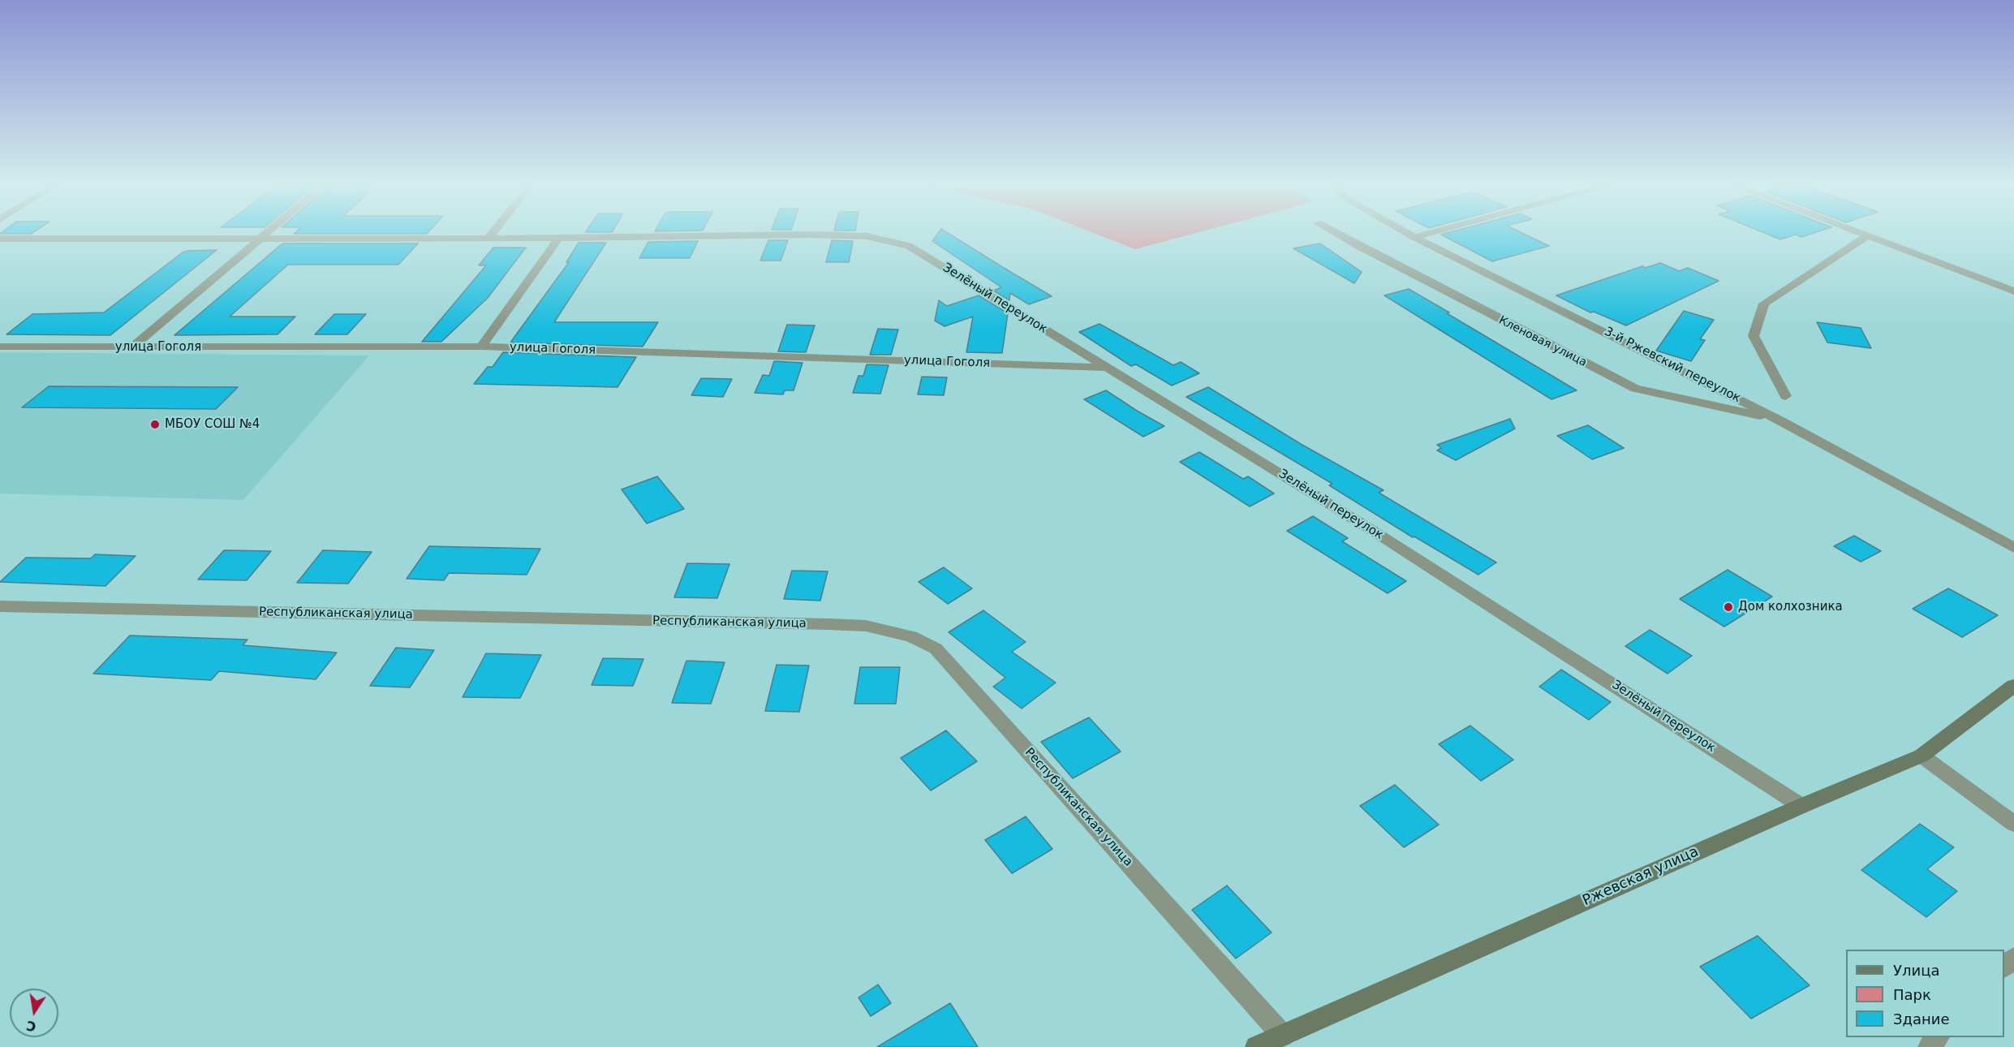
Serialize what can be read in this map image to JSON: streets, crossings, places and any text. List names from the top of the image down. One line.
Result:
{"streets":{"main road":["Ржевская улица"],"street":["Зелёный переулок","Кленовая улица","улица Гоголя","3-й Ржевский переулок","Республиканская улица"]},"crossings":[["Зелёный переулок","улица Гоголя"],["Зелёный переулок","Ржевская улица"],["Кленовая улица","3-й Ржевский переулок"],["Республиканская улица","Ржевская улица"]],"places":["МБОУ СОШ №4","Дом колхозника"],"legend":["Улица","Парк","Здание"],"north":"bottom"}
